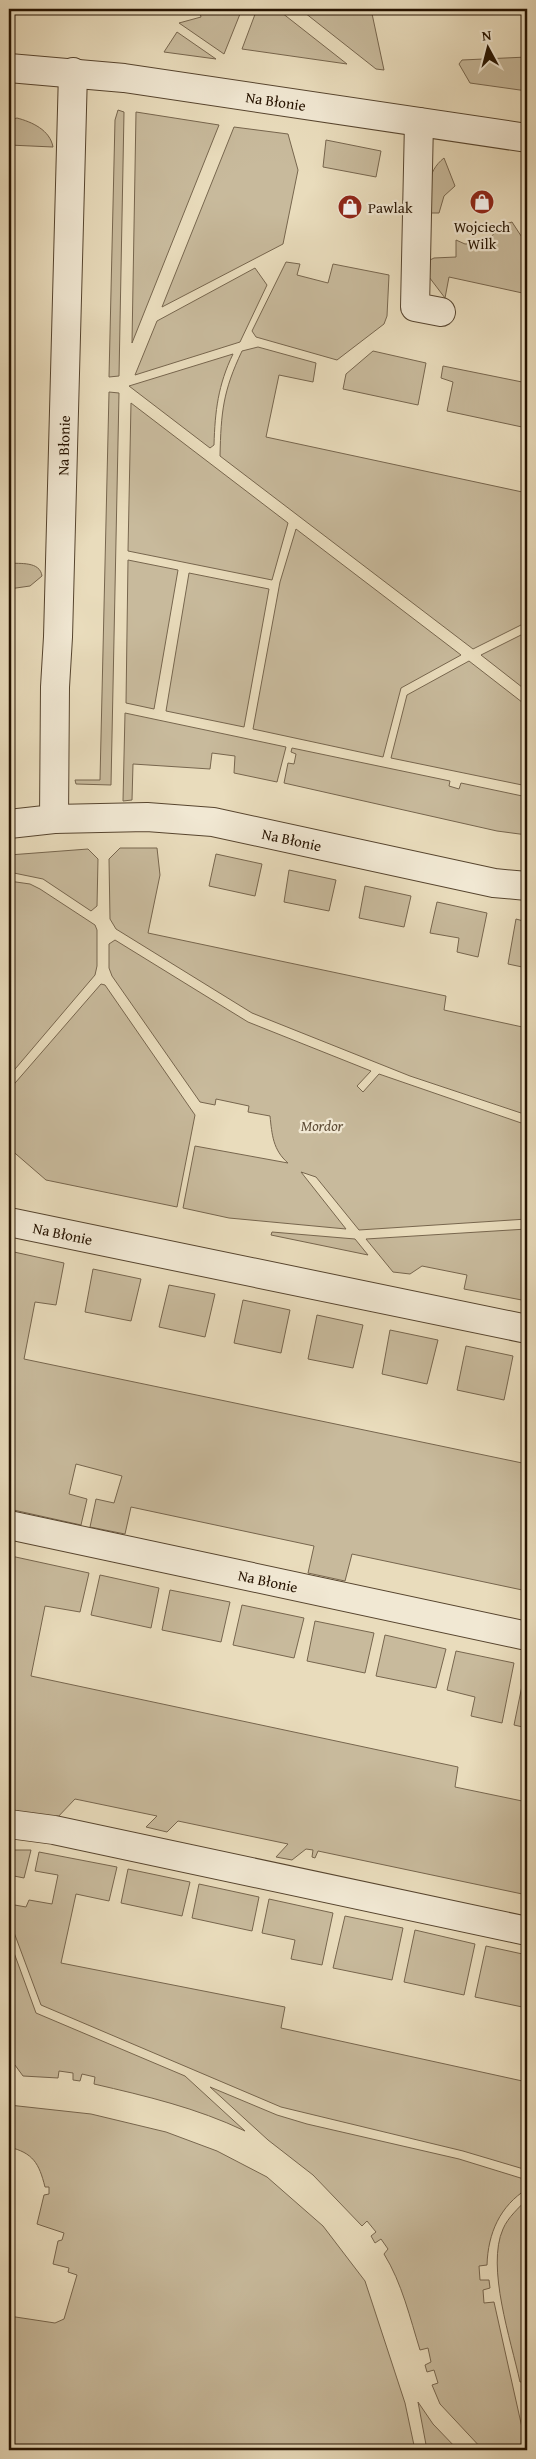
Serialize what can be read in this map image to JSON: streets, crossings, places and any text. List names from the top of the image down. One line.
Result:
{"streets":{"street":["Na Błonie"]},"parks":["Mordor"],"places":{"shop":["Wojciech Wilk","Pawlak"]},"north":"top"}
